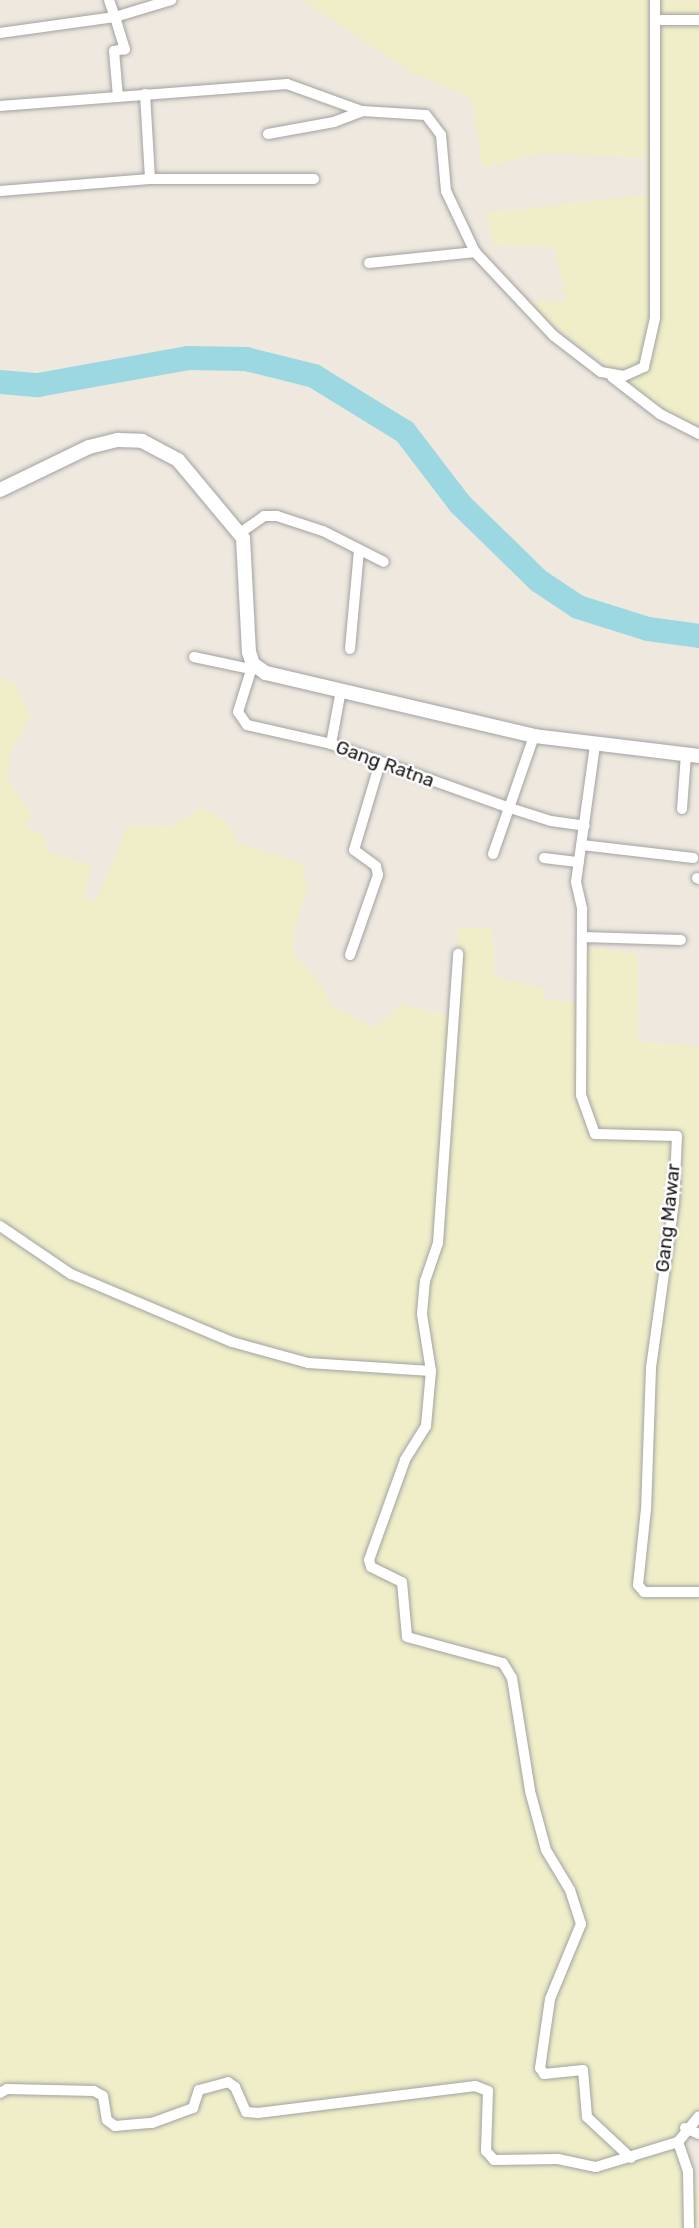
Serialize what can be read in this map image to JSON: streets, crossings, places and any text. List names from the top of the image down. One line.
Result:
{"streets":{"street":["Gang Ratna","Gang Mawar"]},"crossings":[["Gang Ratna","Gang Mawar"]]}
